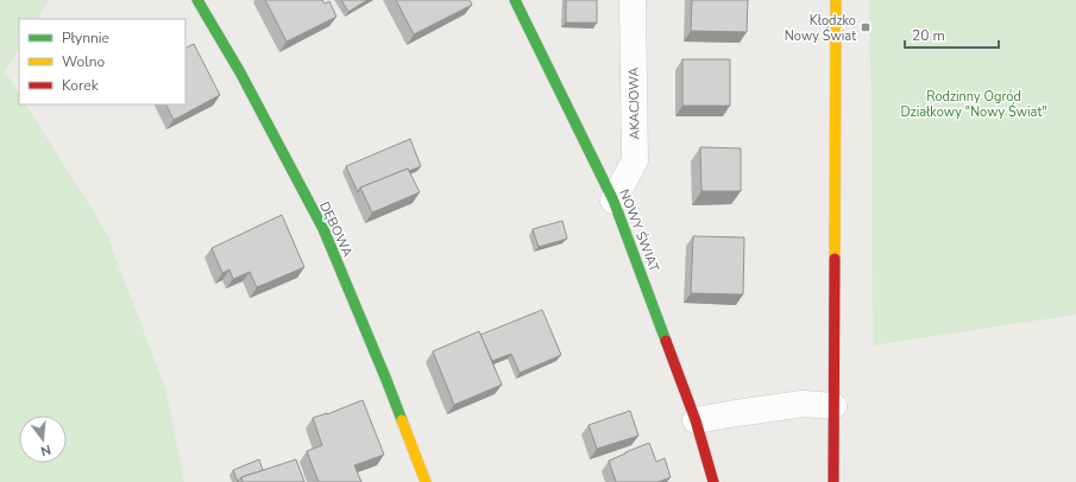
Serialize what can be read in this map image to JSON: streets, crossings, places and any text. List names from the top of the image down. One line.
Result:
{"streets":{"street":["AKACJOWA","DĘBOWA","NOWY ŚWIAT"]},"crossings":[["AKACJOWA","NOWY ŚWIAT"]],"parks":["Rodzinny Ogród Działkowy \"Nowy Świat\""],"places":{"transit":["Kłodzko Nowy Świat"]},"legend":["Płynnie","Wolno","Korek"],"scale_bar":"20 m","north":"bottom"}
